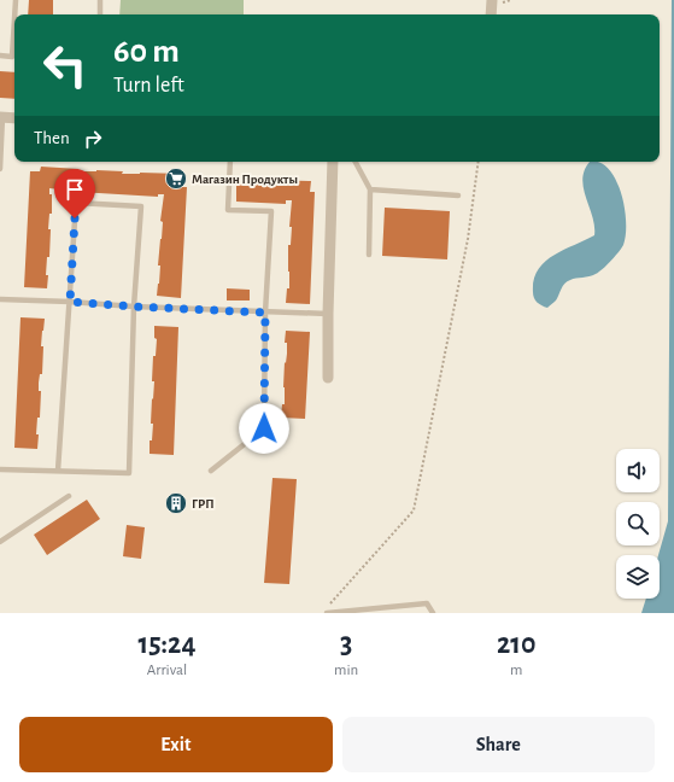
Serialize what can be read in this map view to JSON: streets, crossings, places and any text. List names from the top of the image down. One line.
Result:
{"places":{"supermarket":["Магазин Продукты"],"building":["ГРП"]},"page":{"turn":["60 m","Turn left"],"then":"Then","eta":["15:24","Arrival","3","min","210","m"],"buttons":["Exit","Share"]}}
